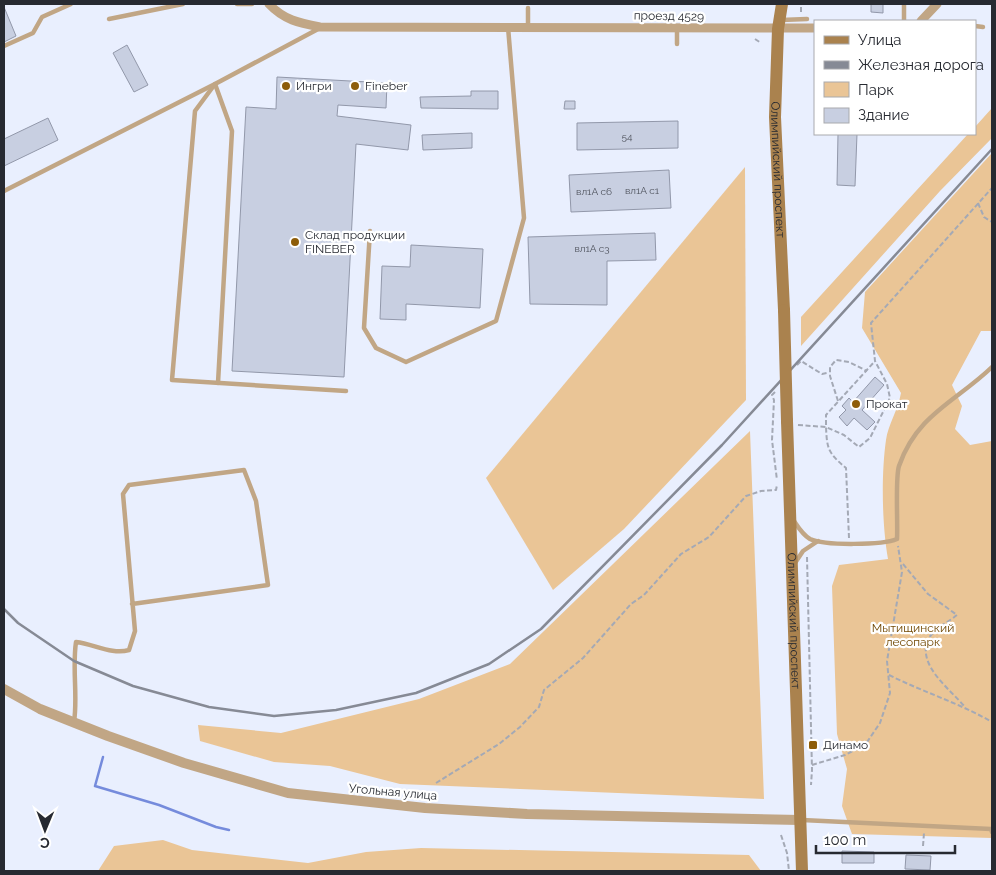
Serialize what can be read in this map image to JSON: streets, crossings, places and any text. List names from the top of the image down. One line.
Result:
{"streets":{"main road":["Олимпийский проспект"],"street":["проезд 4529","Угольная улица"]},"crossings":[["проезд 4529","Олимпийский проспект"],["Олимпийский проспект","Угольная улица"]],"parks":["Мытищинский лесопарк"],"places":{"other":["Ингри","Fineber","Склад продукции FINEBER","Прокат"],"transit":["Динамо"]},"house_numbers":["54","вл1А с1","вл1А с6","вл1А с3"],"legend":["Улица","Железная дорога","Парк","Здание"],"scale_bar":"100 m","north":"bottom"}
